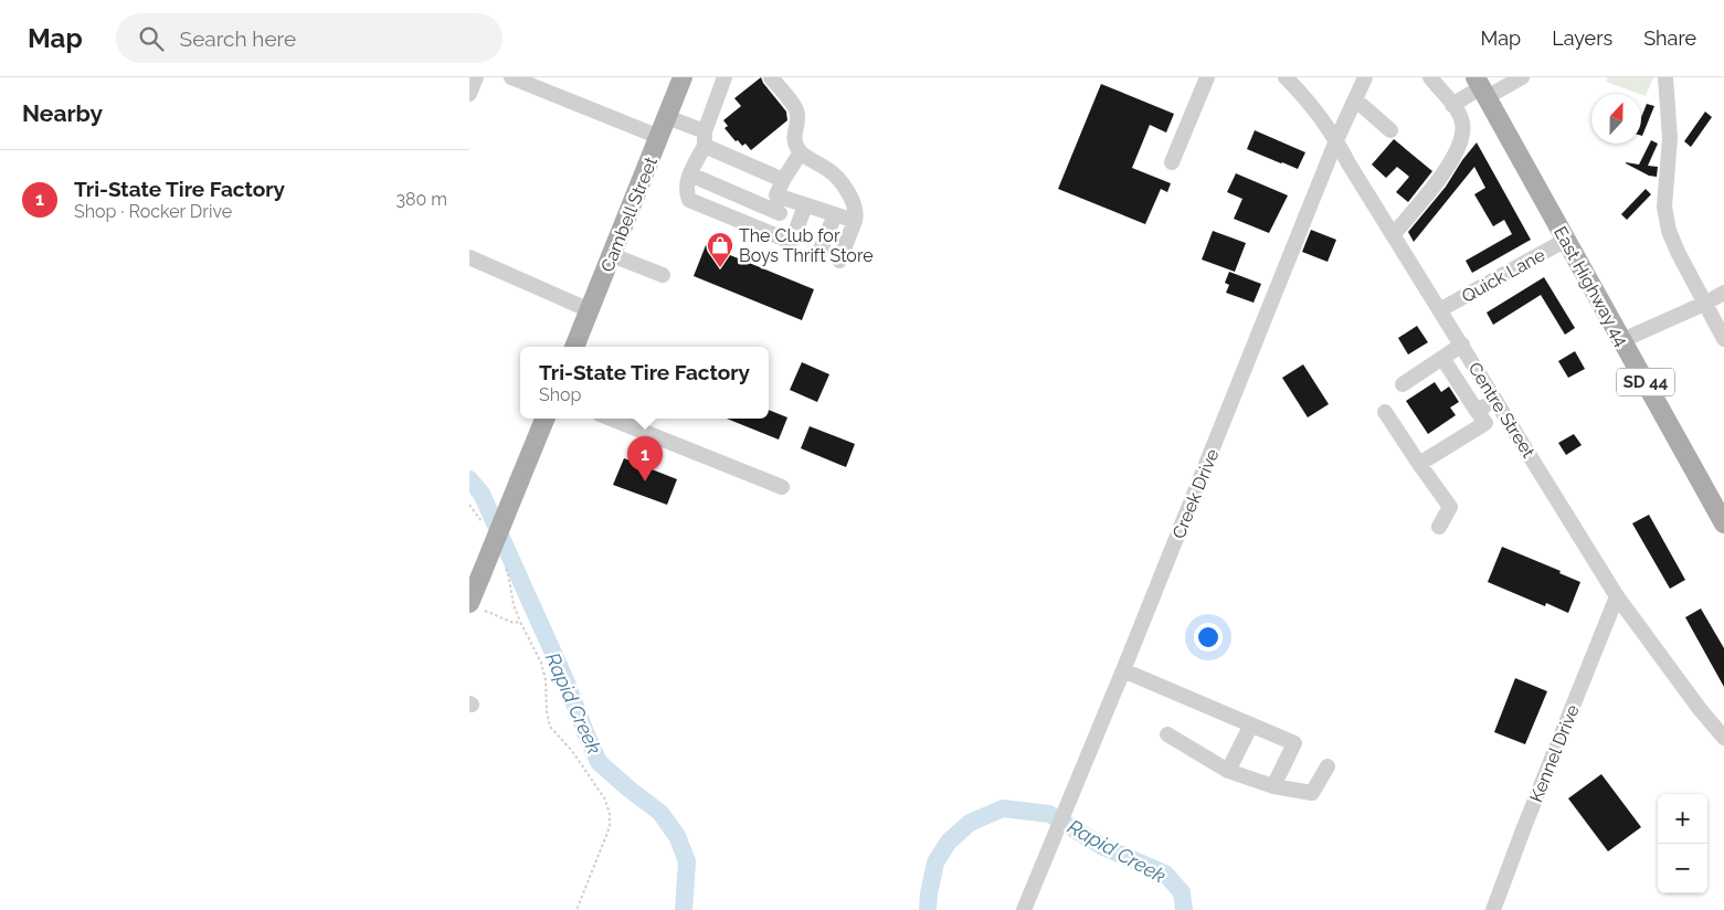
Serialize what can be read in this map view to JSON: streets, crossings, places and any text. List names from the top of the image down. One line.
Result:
{"streets":{"main road":["Cambell Street","East Highway 44","SD 44"],"street":["Quick Lane","Centre Street","Creek Drive","Kennel Drive"]},"crossings":[["Quick Lane","East Highway 44"],["Quick Lane","Centre Street"],["Centre Street","Creek Drive"],["Centre Street","Kennel Drive"]],"water":["Rapid Creek"],"places":{"shop":["The Club for Boys Thrift Store"]},"north":"top","page":{"header":"Map","search":"Search here","nav":["Map","Layers","Share"],"heading":"Nearby","list":[{"mark":"1","name":"Tri-State Tire Factory","note":"Shop · Rocker Drive","value":"380 m"}],"popup":["Tri-State Tire Factory","Shop"],"pins":"1","map_buttons":["+","−"]}}
